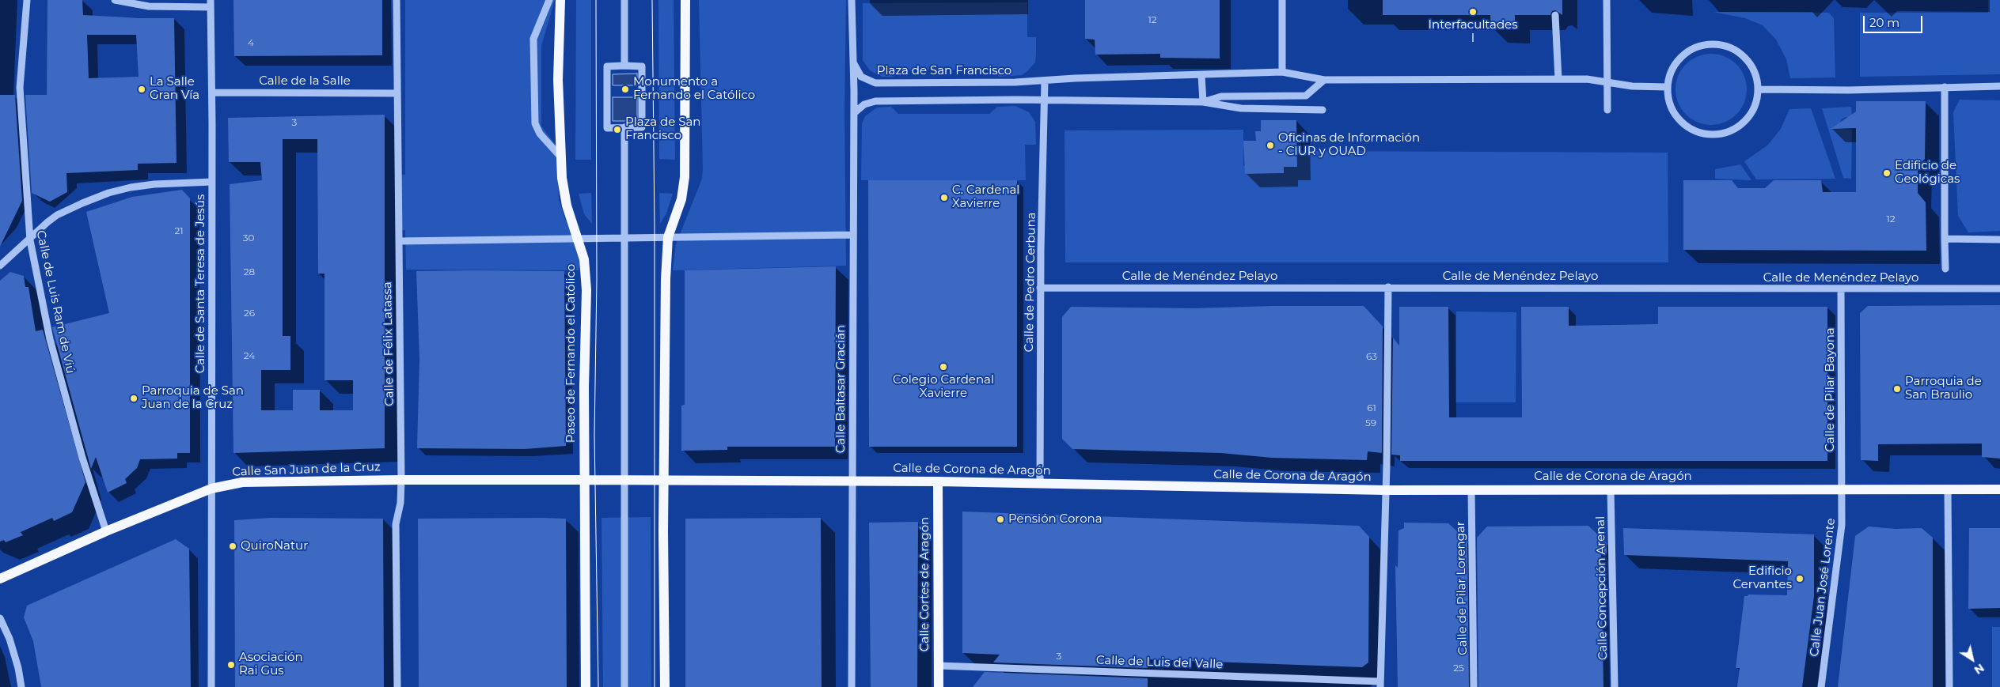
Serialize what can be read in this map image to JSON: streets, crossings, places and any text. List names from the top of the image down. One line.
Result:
{"streets":{"main road":["Paseo de Fernando el Católico","Calle San Juan de la Cruz","Calle de Corona de Aragón","Calle Cortes de Aragón"],"street":["Plaza de San Francisco","Calle de la Salle","Calle de Menéndez Pelayo","Calle de Pedro Cerbuna","Calle de Santa Teresa de Jesús","Calle de Luis Ram de Viú","Calle de Félix Latassa","Calle Baltasar Gracián","Calle de Pilar Bayona","Calle Juan José Lorente","Calle de Pilar Lorengar","Calle Concepción Arenal","Calle de Luis del Valle"]},"crossings":[["Plaza de San Francisco","Calle de Pedro Cerbuna"],["Plaza de San Francisco","Calle Baltasar Gracián"],["Calle de la Salle","Calle de Santa Teresa de Jesús"],["Calle de la Salle","Calle de Félix Latassa"],["Calle de Menéndez Pelayo","Calle de Pedro Cerbuna"],["Calle de Menéndez Pelayo","Calle de Pilar Bayona"],["Calle de Pedro Cerbuna","Calle de Corona de Aragón"],["Calle de Santa Teresa de Jesús","Calle San Juan de la Cruz"],["Calle de Luis Ram de Viú","Calle San Juan de la Cruz"],["Calle de Félix Latassa","Calle San Juan de la Cruz"],["Paseo de Fernando el Católico","Calle San Juan de la Cruz"],["Paseo de Fernando el Católico","Calle de Corona de Aragón"],["Calle Baltasar Gracián","Calle de Corona de Aragón"],["Calle de Pilar Bayona","Calle de Corona de Aragón"],["Calle de Pilar Bayona","Calle Juan José Lorente"],["Calle San Juan de la Cruz","Calle de Corona de Aragón"],["Calle de Corona de Aragón","Calle Cortes de Aragón"],["Calle de Corona de Aragón","Calle Juan José Lorente"],["Calle de Corona de Aragón","Calle de Pilar Lorengar"],["Calle de Corona de Aragón","Calle Concepción Arenal"],["Calle Cortes de Aragón","Calle de Luis del Valle"]],"places":["Interfacultades I","La Salle Gran Vía","Monumento a Fernando el Católico","Plaza de San Francisco","Oficinas de Información - CIUR y OUAD","Edificio de Geológicas","C. Cardenal Xavierre","Colegio Cardenal Xavierre","Parroquia de San Braulio","Parroquia de San Juan de la Cruz","Pensión Corona","QuiroNatur","Edificio Cervantes","Asociación Rai Gus"],"house_numbers":["12","4","3","12","21","30","28","26","24","63","61","59","3","25"],"scale_bar":"20 m","north":"bottom right"}
